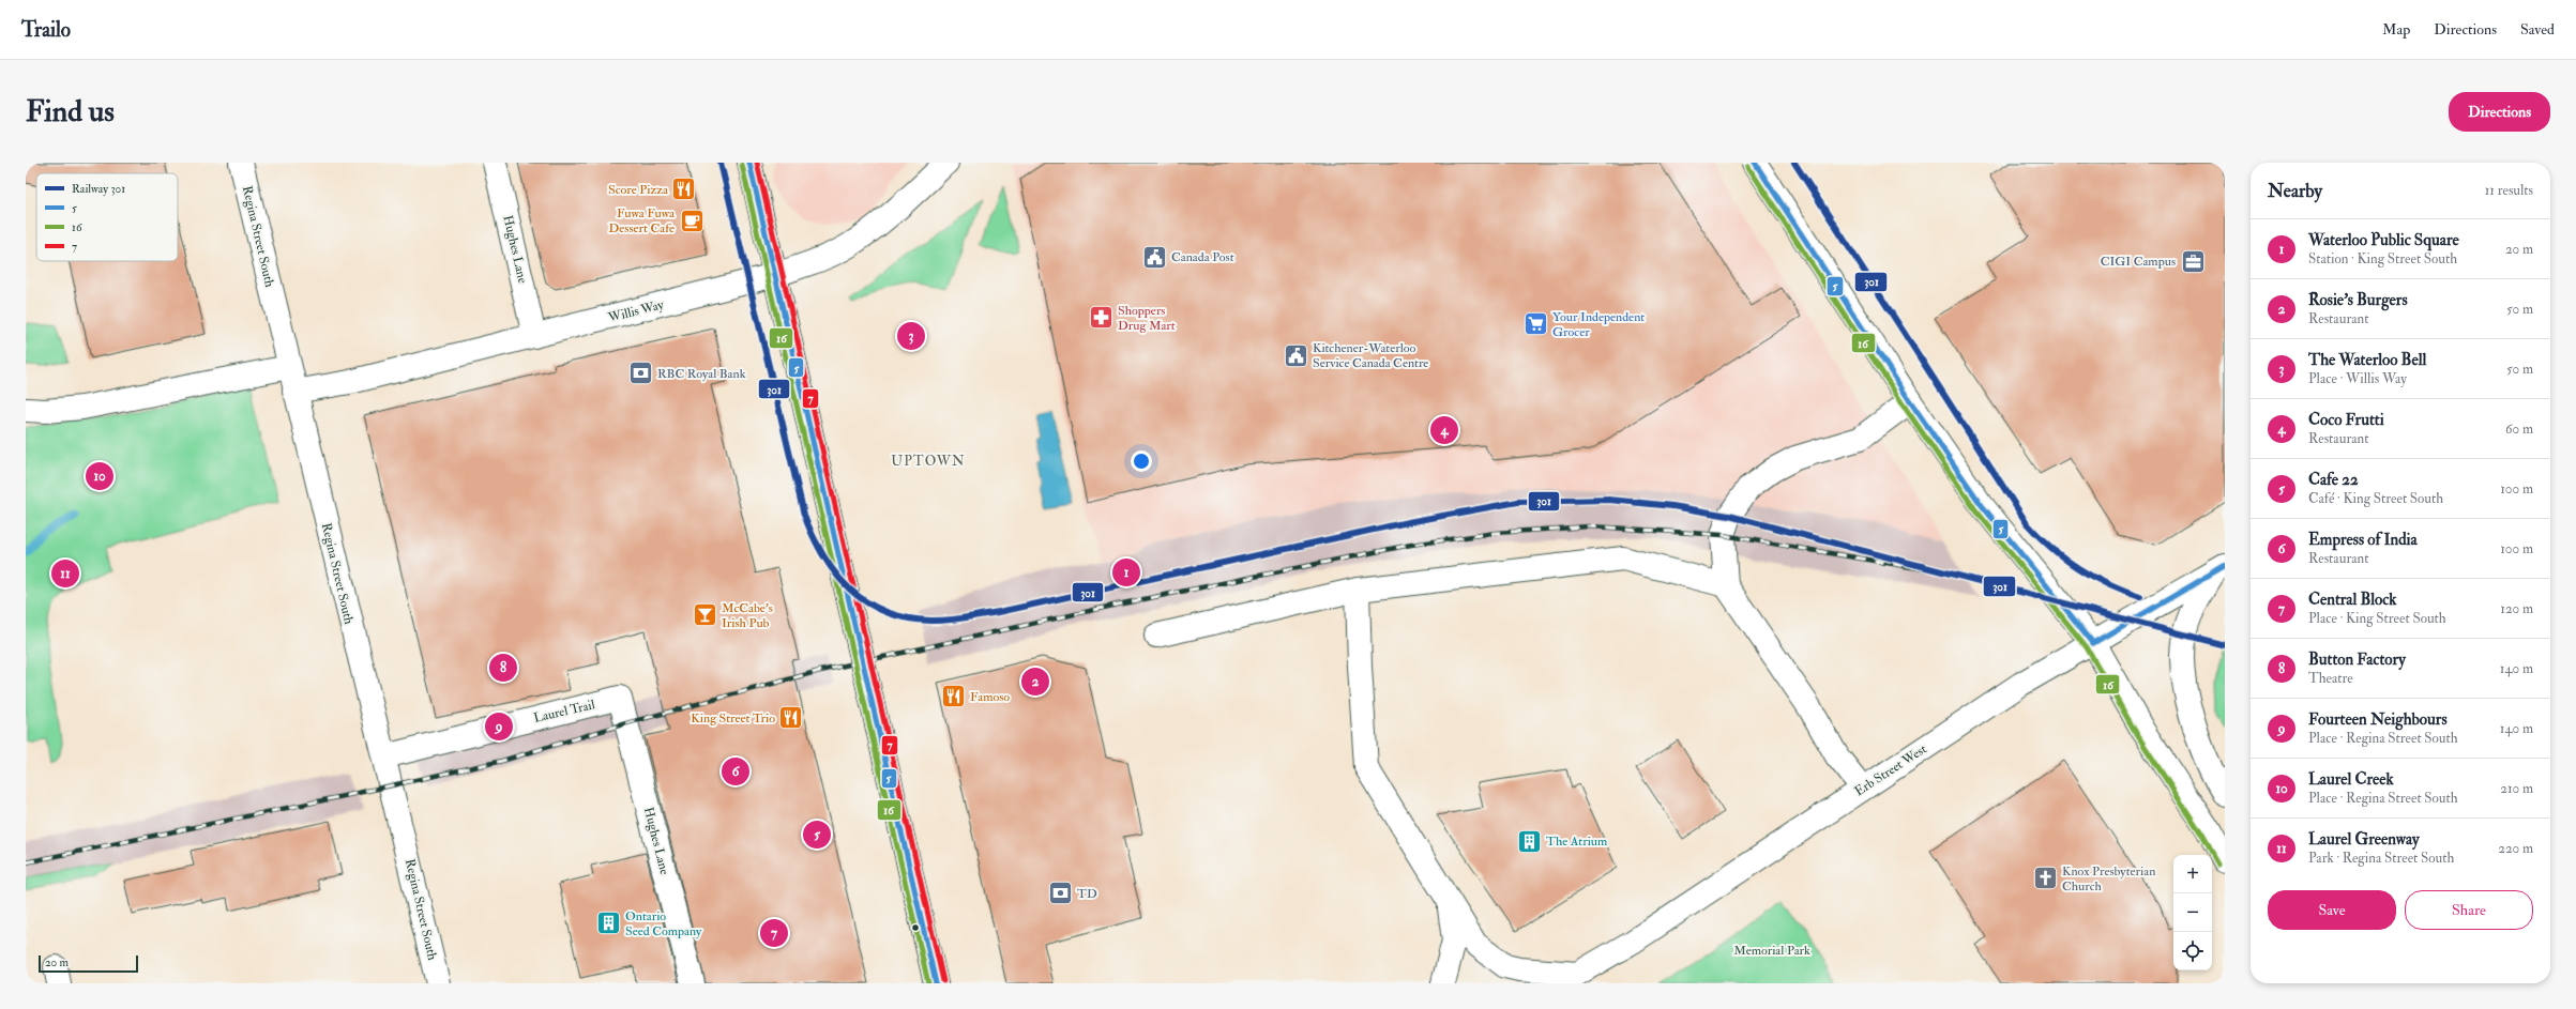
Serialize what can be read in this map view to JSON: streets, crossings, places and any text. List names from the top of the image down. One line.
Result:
{"streets":{"street":["Regina Street South","Hughes Lane","Willis Way","Laurel Trail","Erb Street West"]},"crossings":[["Regina Street South","Willis Way"],["Regina Street South","Laurel Trail"],["Hughes Lane","Willis Way"],["Hughes Lane","Laurel Trail"]],"districts":["UPTOWN"],"parks":["Memorial Park"],"places":{"restaurant":["Score Pizza","Famoso","King Street Trio"],"cafe":["Fuwa Fuwa Dessert Cafe"],"public building":["Canada Post","Kitchener-Waterloo Service Canada Centre"],"office":["CIGI Campus"],"pharmacy":["Shoppers Drug Mart"],"supermarket":["Your Independent Grocer"],"bank":["RBC Royal Bank","TD"],"bar":["McCabe's Irish Pub"],"building":["The Atrium","Ontario Seed Company"],"church":["Knox Presbyterian Church"]},"lines":["rail line 301","transit line 5","transit line 7","transit line 16"],"legend":["Railway 301","5","16","7"],"scale_bar":"20 m","page":{"header":"Trailo","nav":["Map","Directions","Saved"],"buttons":["Directions",["Save","Share"]],"title":"Find us","heading":["Nearby","11 results"],"list":[{"mark":"1","name":"Waterloo Public Square","note":"Station · King Street South","value":"20 m"},{"mark":"2","name":"Rosie's Burgers","note":"Restaurant","value":"50 m"},{"mark":"3","name":"The Waterloo Bell","note":"Place · Willis Way","value":"50 m"},{"mark":"4","name":"Coco Frutti","note":"Restaurant","value":"60 m"},{"mark":"5","name":"Cafe 22","note":"Café · King Street South","value":"100 m"},{"mark":"6","name":"Empress of India","note":"Restaurant","value":"100 m"},{"mark":"7","name":"Central Block","note":"Place · King Street South","value":"120 m"},{"mark":"8","name":"Button Factory","note":"Theatre","value":"140 m"},{"mark":"9","name":"Fourteen Neighbours","note":"Place · Regina Street South","value":"140 m"},{"mark":"10","name":"Laurel Creek","note":"Place · Regina Street South","value":"210 m"},{"mark":"11","name":"Laurel Greenway","note":"Park · Regina Street South","value":"220 m"}],"pins":["3","4","10","1","11","8","2","9","6","5","7"],"map_buttons":["+","−"],"scale":"20 m"}}
